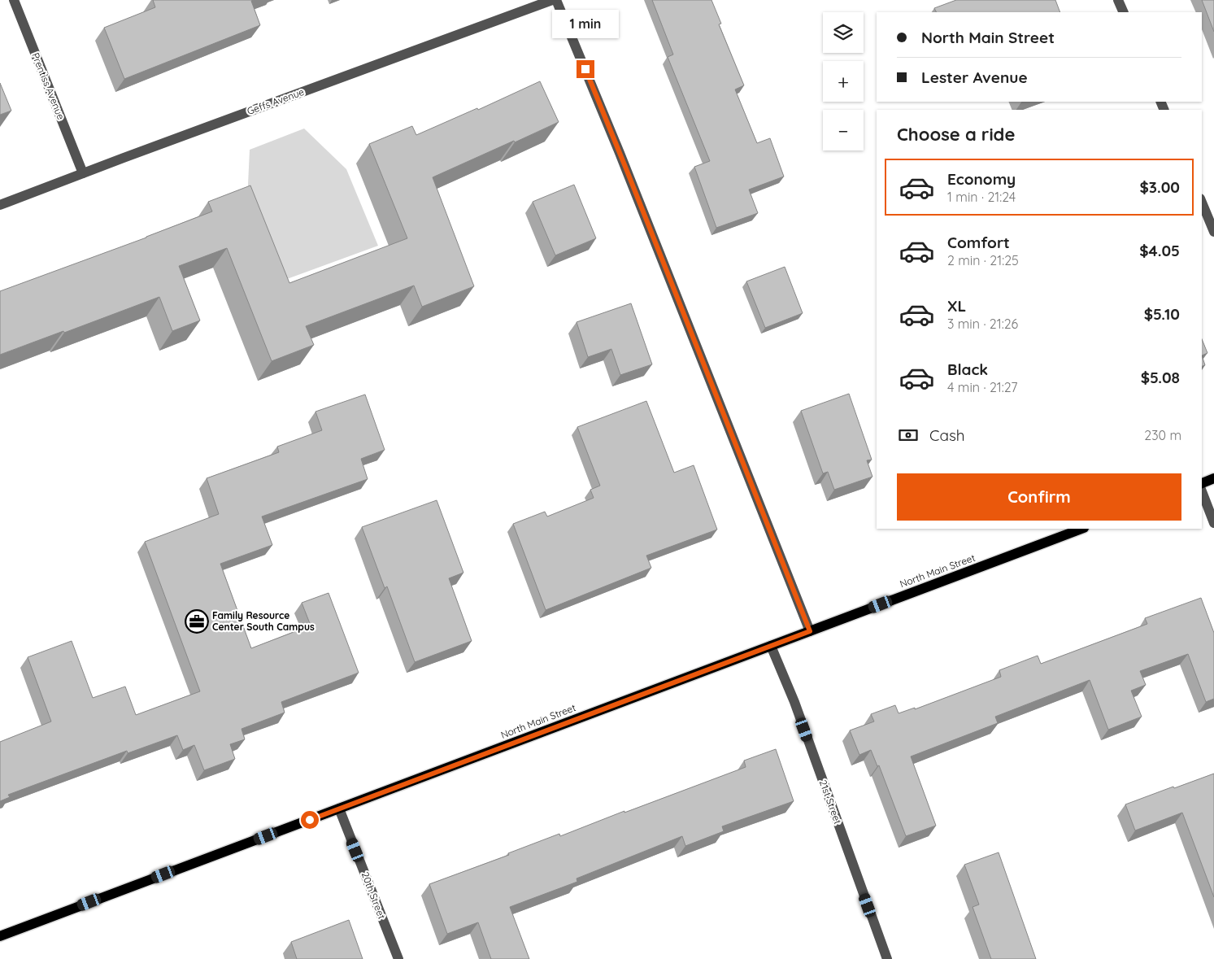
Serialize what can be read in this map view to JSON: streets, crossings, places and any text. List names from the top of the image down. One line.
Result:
{"streets":{"main road":["North Main Street"],"street":["Prentiss Avenue","Geffs Avenue","21st Street","20th Street"]},"crossings":[["Prentiss Avenue","Geffs Avenue"],["North Main Street","21st Street"],["North Main Street","20th Street"]],"places":{"office":["Family Resource Center South Campus"]},"page":{"bubble":"1 min","map_buttons":["+","−"],"banner":["North Main Street","Lester Avenue"],"heading":"Choose a ride","list":[{"name":"Economy","note":"1 min · 21:24","value":"$3.00"},{"name":"Comfort","note":"2 min · 21:25","value":"$4.05"},{"name":"XL","note":"3 min · 21:26","value":"$5.10"},{"name":"Black","note":"4 min · 21:27","value":"$5.08"}],"pay":["Cash","230 m"],"buttons":"Confirm"}}
